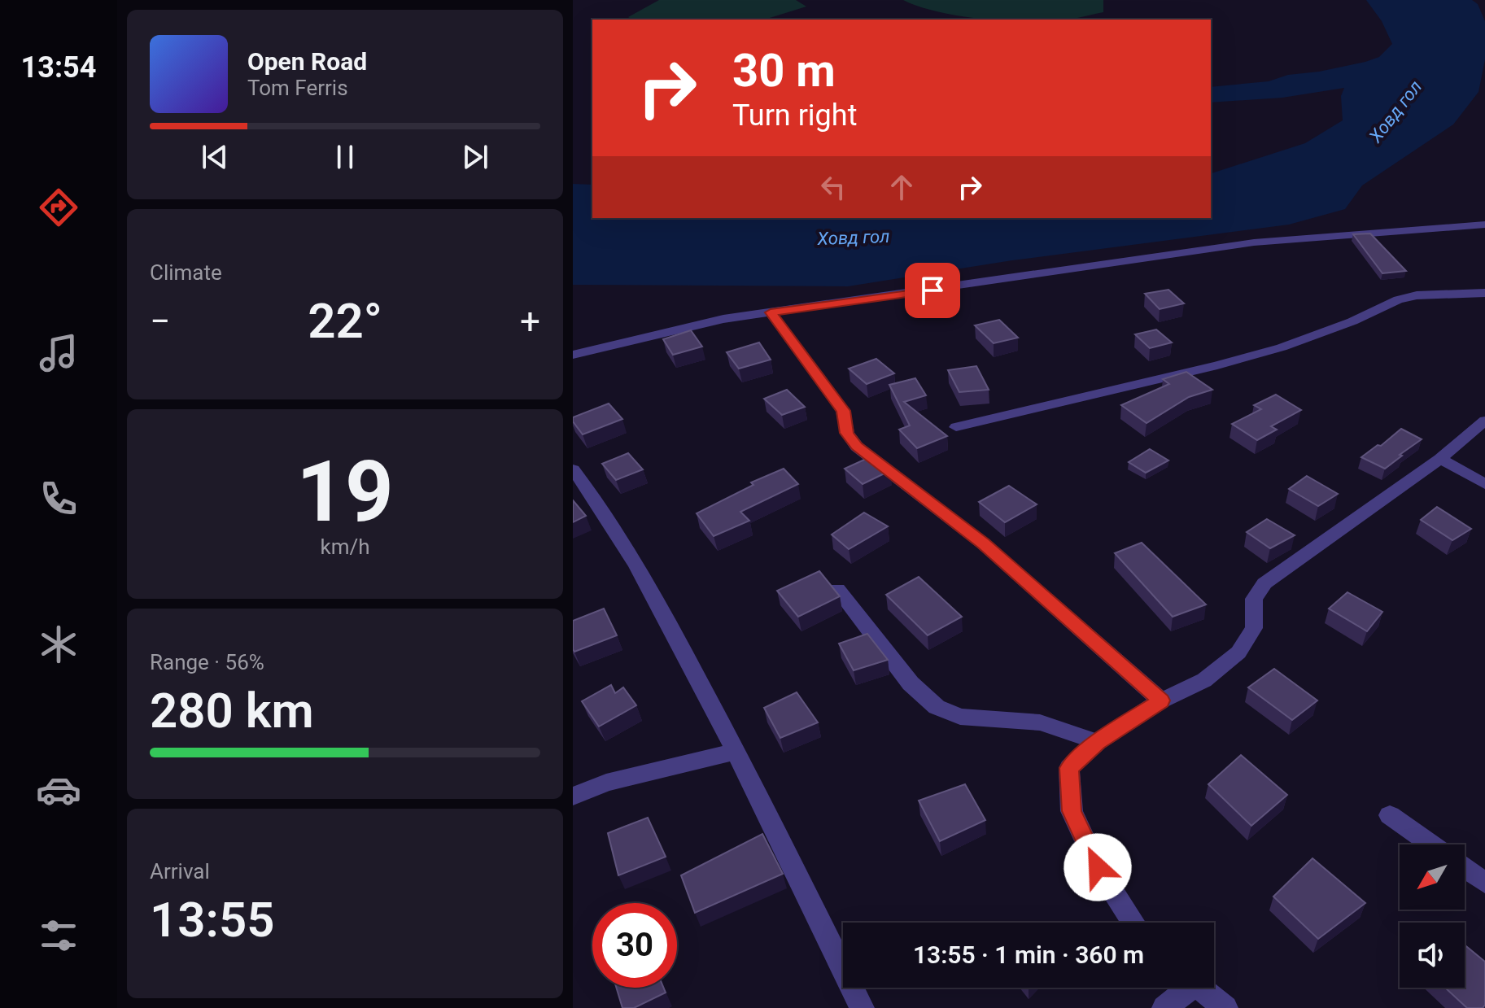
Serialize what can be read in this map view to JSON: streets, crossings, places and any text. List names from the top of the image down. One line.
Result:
{"water":["Ховд гол"],"north":"bottom left","page":{"tabs":"13:54","turn":["30 m","Turn right"],"song":["Open Road","Tom Ferris"],"tile":["Climate",["19","km/h"],["Range · 56%","280 km"],["Arrival","13:55"]],"heat":["−","22°","+"],"limit":"30","trip":"13:55 · 1 min · 360 m"}}
